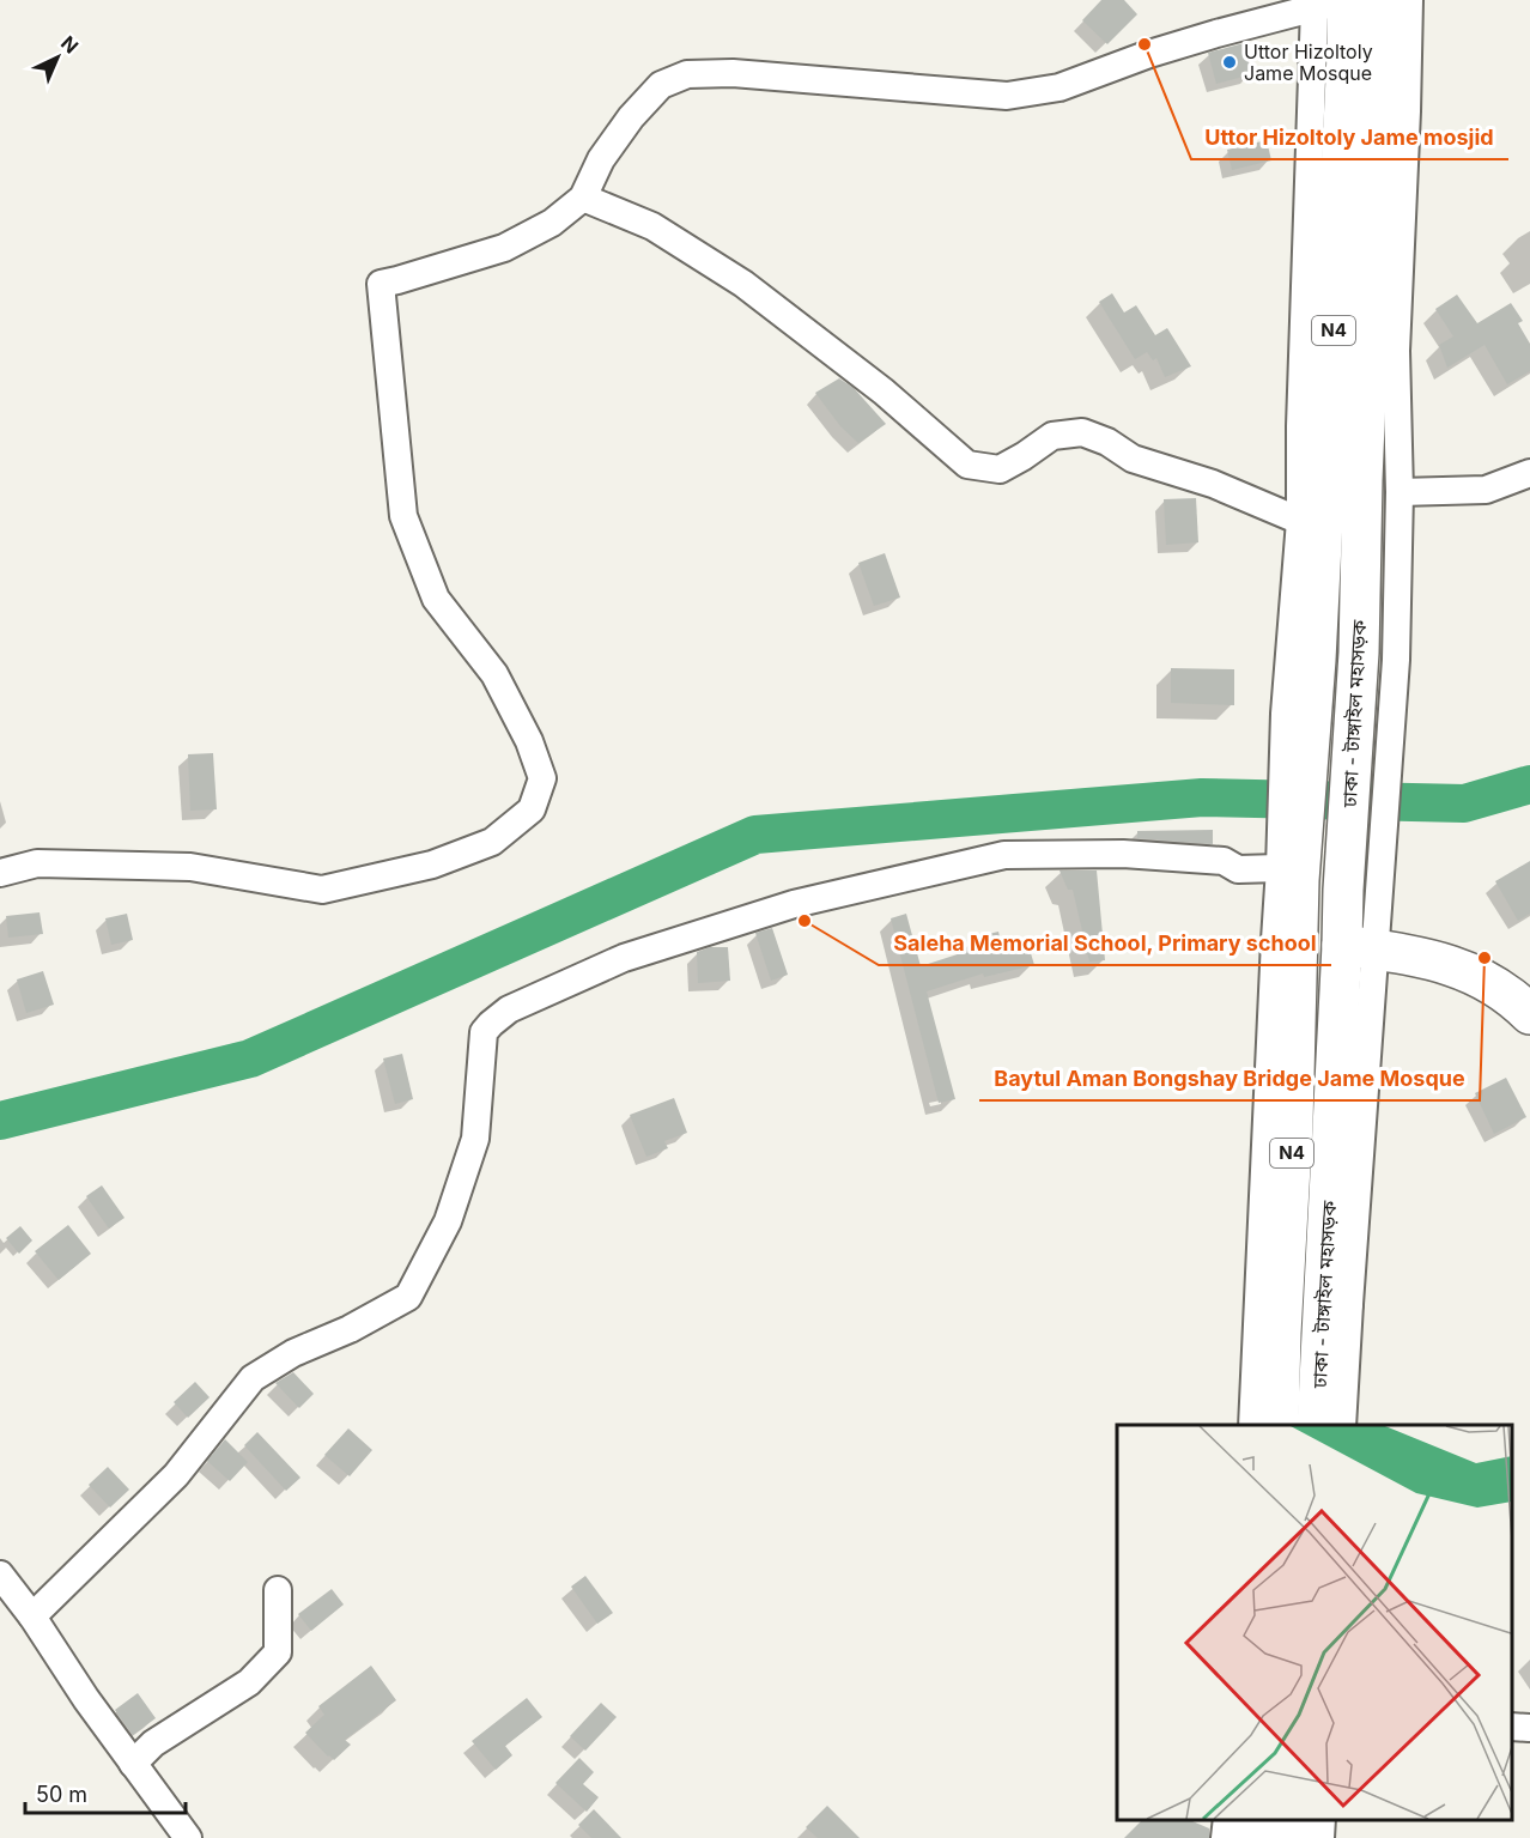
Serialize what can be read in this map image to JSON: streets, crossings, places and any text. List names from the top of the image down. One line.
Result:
{"streets":{"highway":["N4","ঢাকা - টাঙ্গাইল মহাসড়ক"]},"crossings":[["N4","ঢাকা - টাঙ্গাইল মহাসড়ক"]],"places":["Uttor Hizoltoly Jame mosjid","Uttor Hizoltoly Jame Mosque","Saleha Memorial School, Primary school","Baytul Aman Bongshay Bridge Jame Mosque"],"scale_bar":"50 m","north":"top right"}
